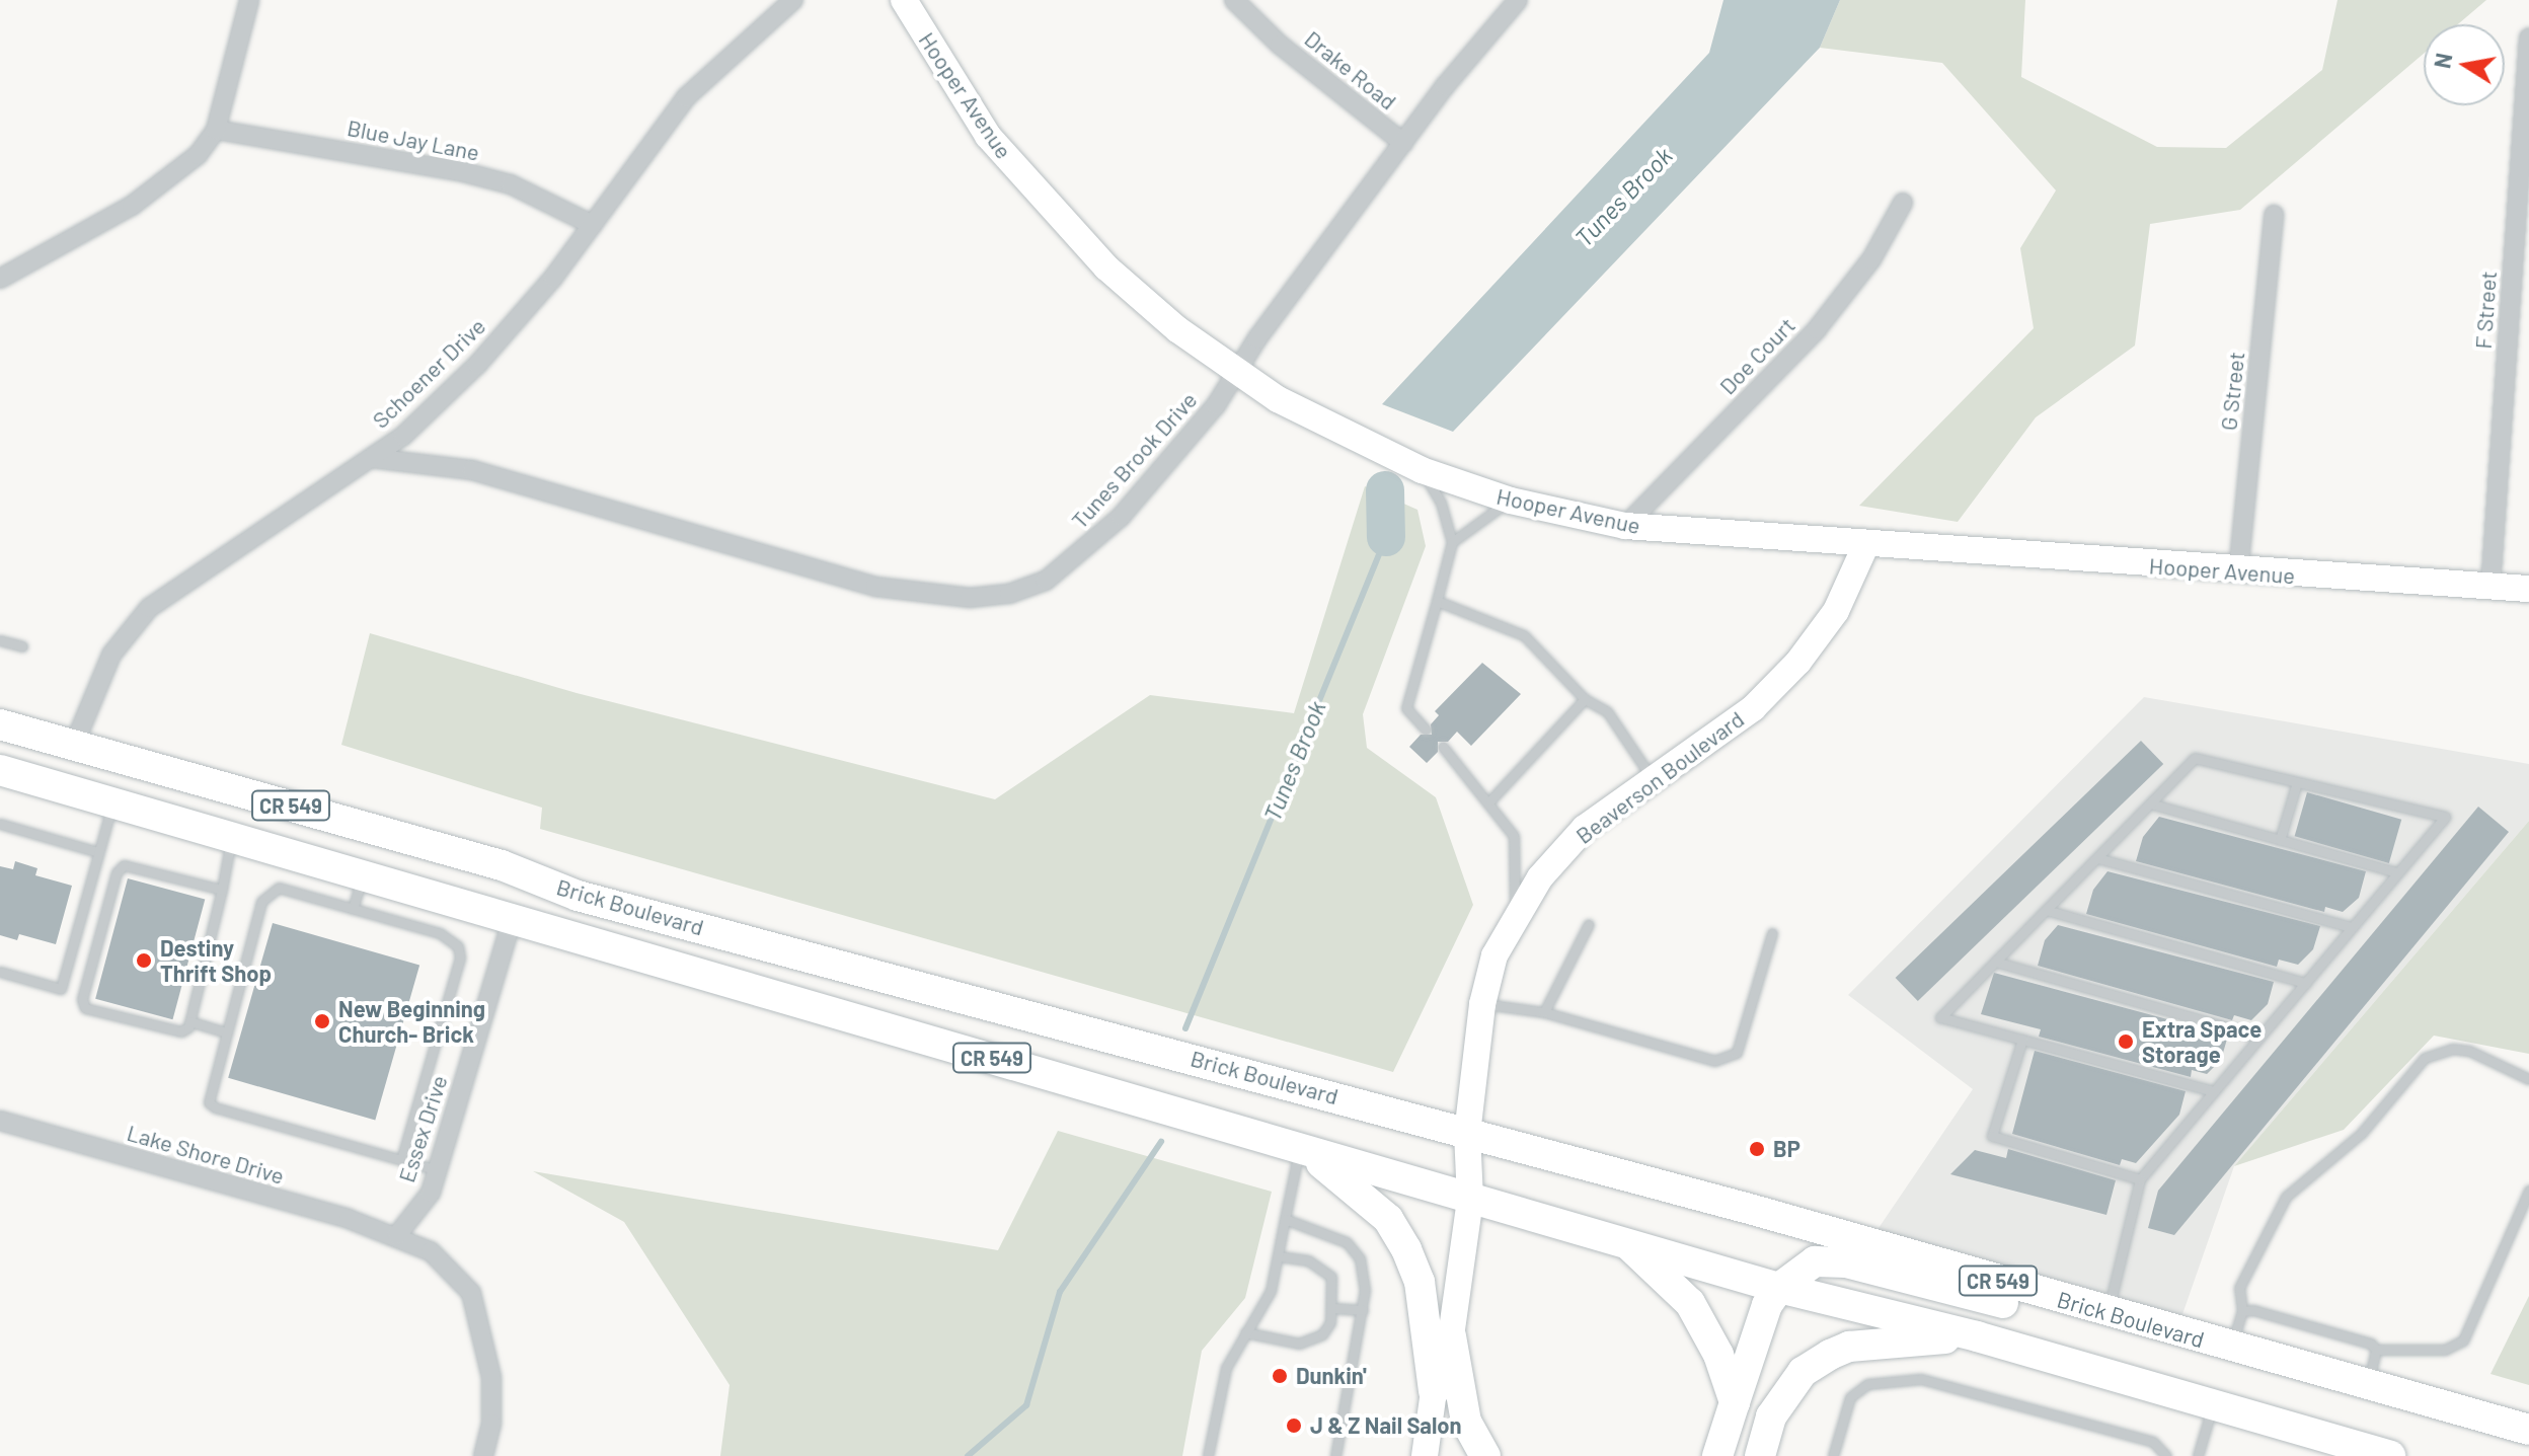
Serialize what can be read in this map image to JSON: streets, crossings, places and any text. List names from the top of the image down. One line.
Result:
{"streets":{"main road":["Hooper Avenue","Beaverson Boulevard","CR 549","Brick Boulevard"],"street":["Drake Road","Blue Jay Lane","F Street","Doe Court","Schoener Drive","G Street","Tunes Brook Drive","Essex Drive","Lake Shore Drive"]},"crossings":[["Drake Road","Tunes Brook Drive"],["Hooper Avenue","F Street"],["Hooper Avenue","Doe Court"],["Hooper Avenue","G Street"],["Hooper Avenue","Tunes Brook Drive"],["Hooper Avenue","Beaverson Boulevard"],["Blue Jay Lane","Schoener Drive"],["Schoener Drive","Tunes Brook Drive"],["Schoener Drive","Brick Boulevard"],["Beaverson Boulevard","Brick Boulevard"],["Brick Boulevard","Essex Drive"],["Essex Drive","Lake Shore Drive"]],"water":["Tunes Brook"],"places":["Destiny Thrift Shop","New Beginning Church- Brick","Extra Space Storage","BP","Dunkin'","J & Z Nail Salon"],"north":"left"}
